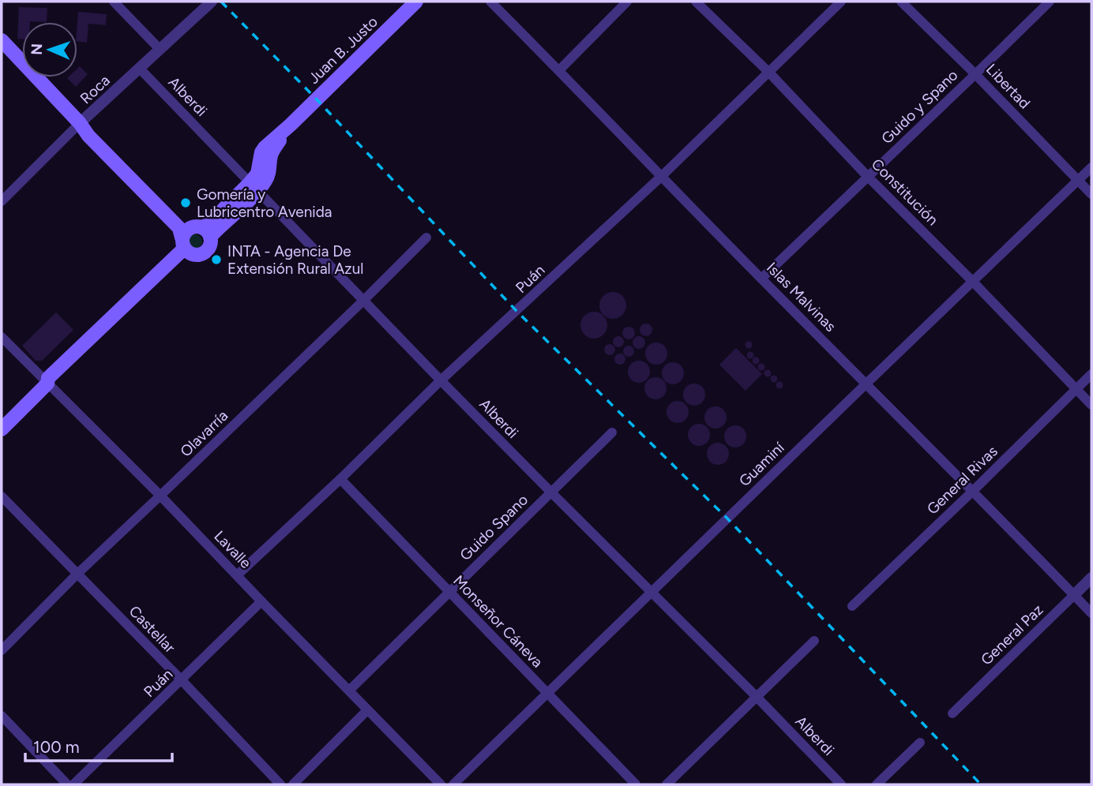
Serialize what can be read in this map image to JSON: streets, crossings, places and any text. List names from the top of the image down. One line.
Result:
{"streets":{"main road":["Juan B. Justo"],"street":["Libertad","Roca","Alberdi","Guido y Spano","Constitución","Puán","Islas Malvinas","Olavarría","Guaminí","General Rivas","Guido Spano","Lavalle","Monseñor Cáneva","Castellar","General Paz"]},"crossings":[["Juan B. Justo","Alberdi"],["Libertad","Guido y Spano"],["Libertad","Guaminí"],["Roca","Alberdi"],["Alberdi","Puán"],["Alberdi","Olavarría"],["Alberdi","Guaminí"],["Alberdi","Guido Spano"],["Guido y Spano","Constitución"],["Guido y Spano","Islas Malvinas"],["Constitución","Puán"],["Constitución","Guaminí"],["Constitución","General Rivas"],["Puán","Islas Malvinas"],["Puán","Lavalle"],["Puán","Monseñor Cáneva"],["Puán","Castellar"],["Islas Malvinas","Guaminí"],["Islas Malvinas","General Rivas"],["Islas Malvinas","General Paz"],["Olavarría","Lavalle"],["Olavarría","Castellar"],["Guaminí","Monseñor Cáneva"],["Guido Spano","Lavalle"],["Guido Spano","Monseñor Cáneva"]],"places":["Gomería y Lubricentro Avenida","INTA - Agencia De Extensión Rural Azul"],"scale_bar":"100 m","north":"left"}
